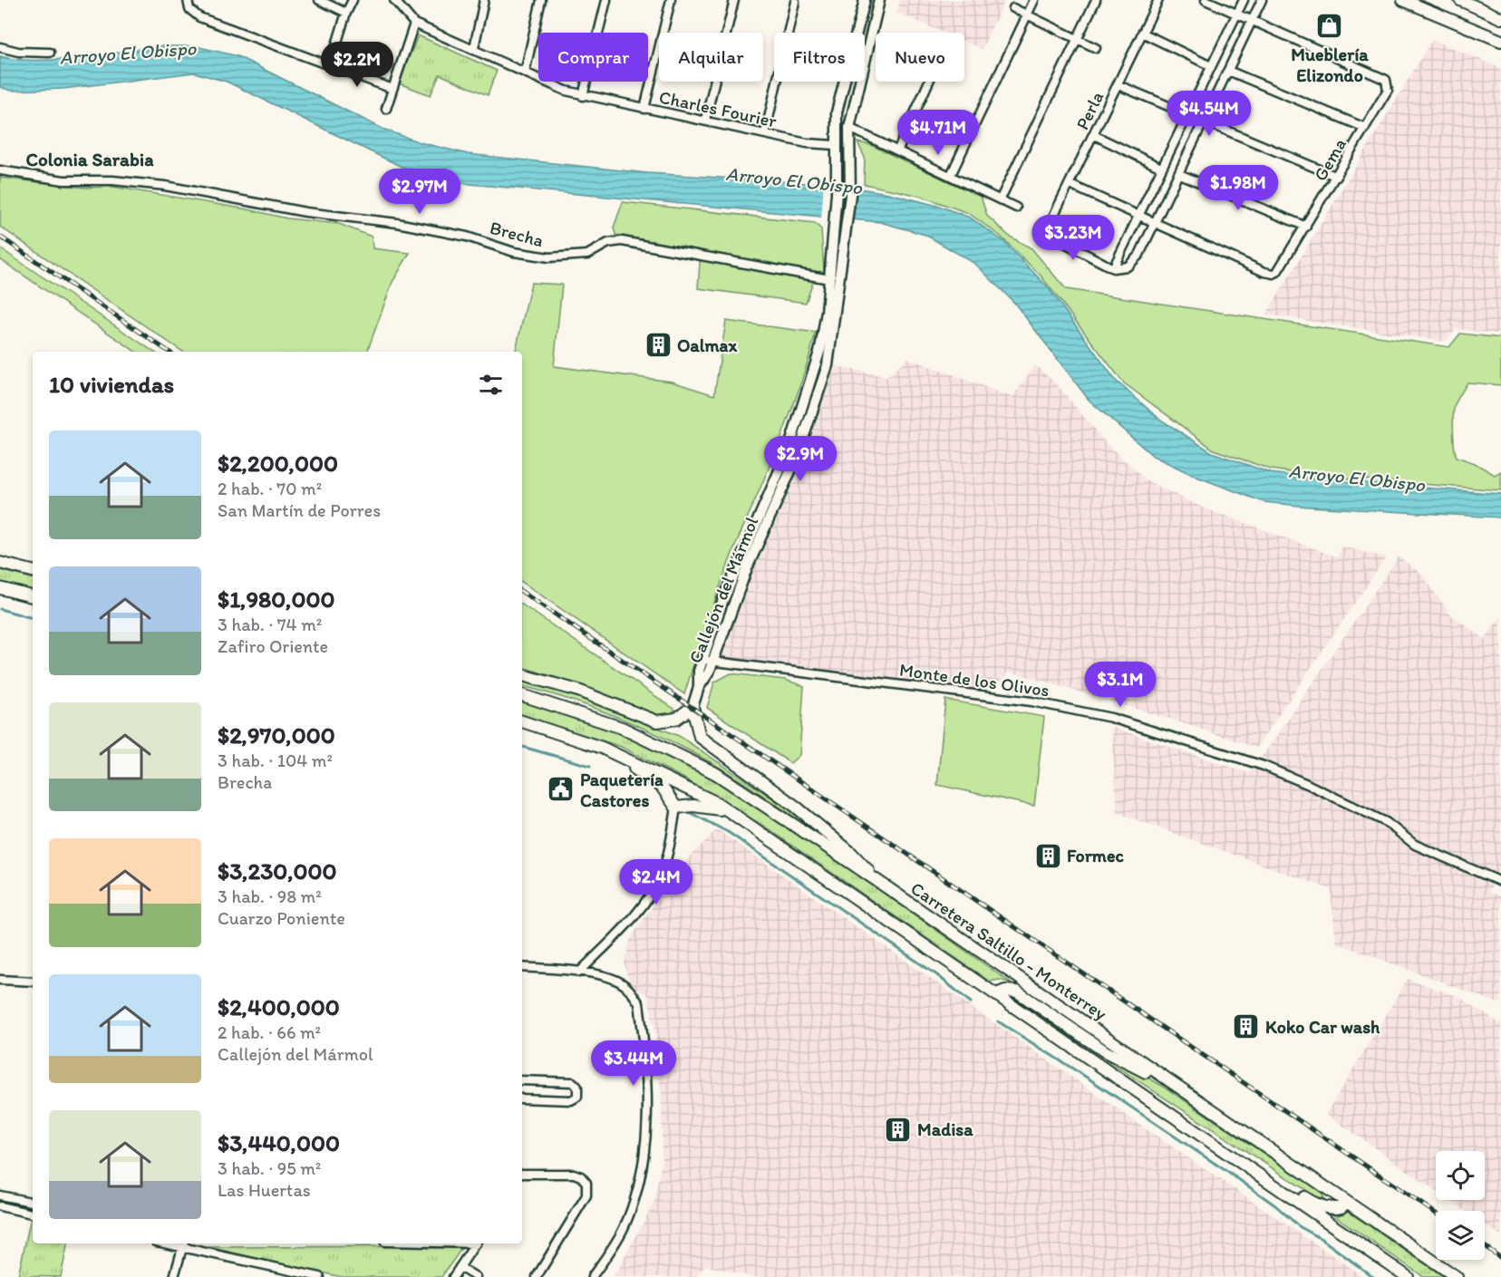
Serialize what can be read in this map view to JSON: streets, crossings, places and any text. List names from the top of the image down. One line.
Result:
{"streets":{"main road":["Carretera Saltillo - Monterrey"],"street":["Charles Fourier","Perla","Gema","Brecha","Callejón del Mármol","Monte de los Olivos"]},"crossings":[["Charles Fourier","Callejón del Mármol"],["Brecha","Callejón del Mármol"],["Callejón del Mármol","Monte de los Olivos"]],"districts":["Colonia Sarabia"],"water":["Arroyo El Obispo"],"places":{"shop":["Mueblería Elizondo"],"building":["Oalmax","Formec","Koko Car wash","Madisa"],"public building":["Paquetería Castores"]},"page":{"chip":["Comprar","Alquilar","Filtros","Nuevo"],"price":["$2.2M","$4.54M","$4.71M","$1.98M","$2.97M","$3.23M","$2.9M","$3.1M","$2.4M","$3.44M"],"heading":"10 viviendas","list":[{"name":"$2,200,000","note":"2 hab. · 70 m² · San Martín de Porres"},{"name":"$1,980,000","note":"3 hab. · 74 m² · Zafiro Oriente"},{"name":"$2,970,000","note":"3 hab. · 104 m² · Brecha"},{"name":"$3,230,000","note":"3 hab. · 98 m² · Cuarzo Poniente"},{"name":"$2,400,000","note":"2 hab. · 66 m² · Callejón del Mármol"},{"name":"$3,440,000","note":"3 hab. · 95 m² · Las Huertas"}]}}
